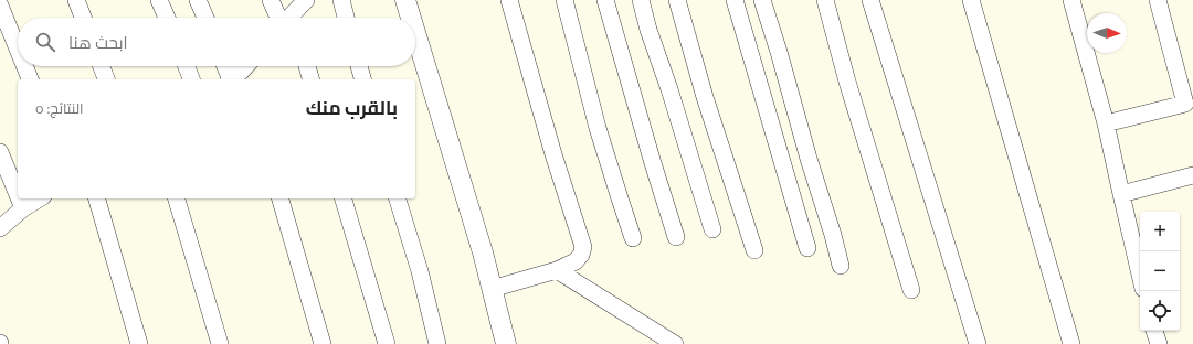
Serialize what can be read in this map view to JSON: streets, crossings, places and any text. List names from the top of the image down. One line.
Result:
{"north":"right","page":{"search":"ابحث هنا","heading":["بالقرب منك","النتائج: 0"],"map_buttons":["+","−"]}}
